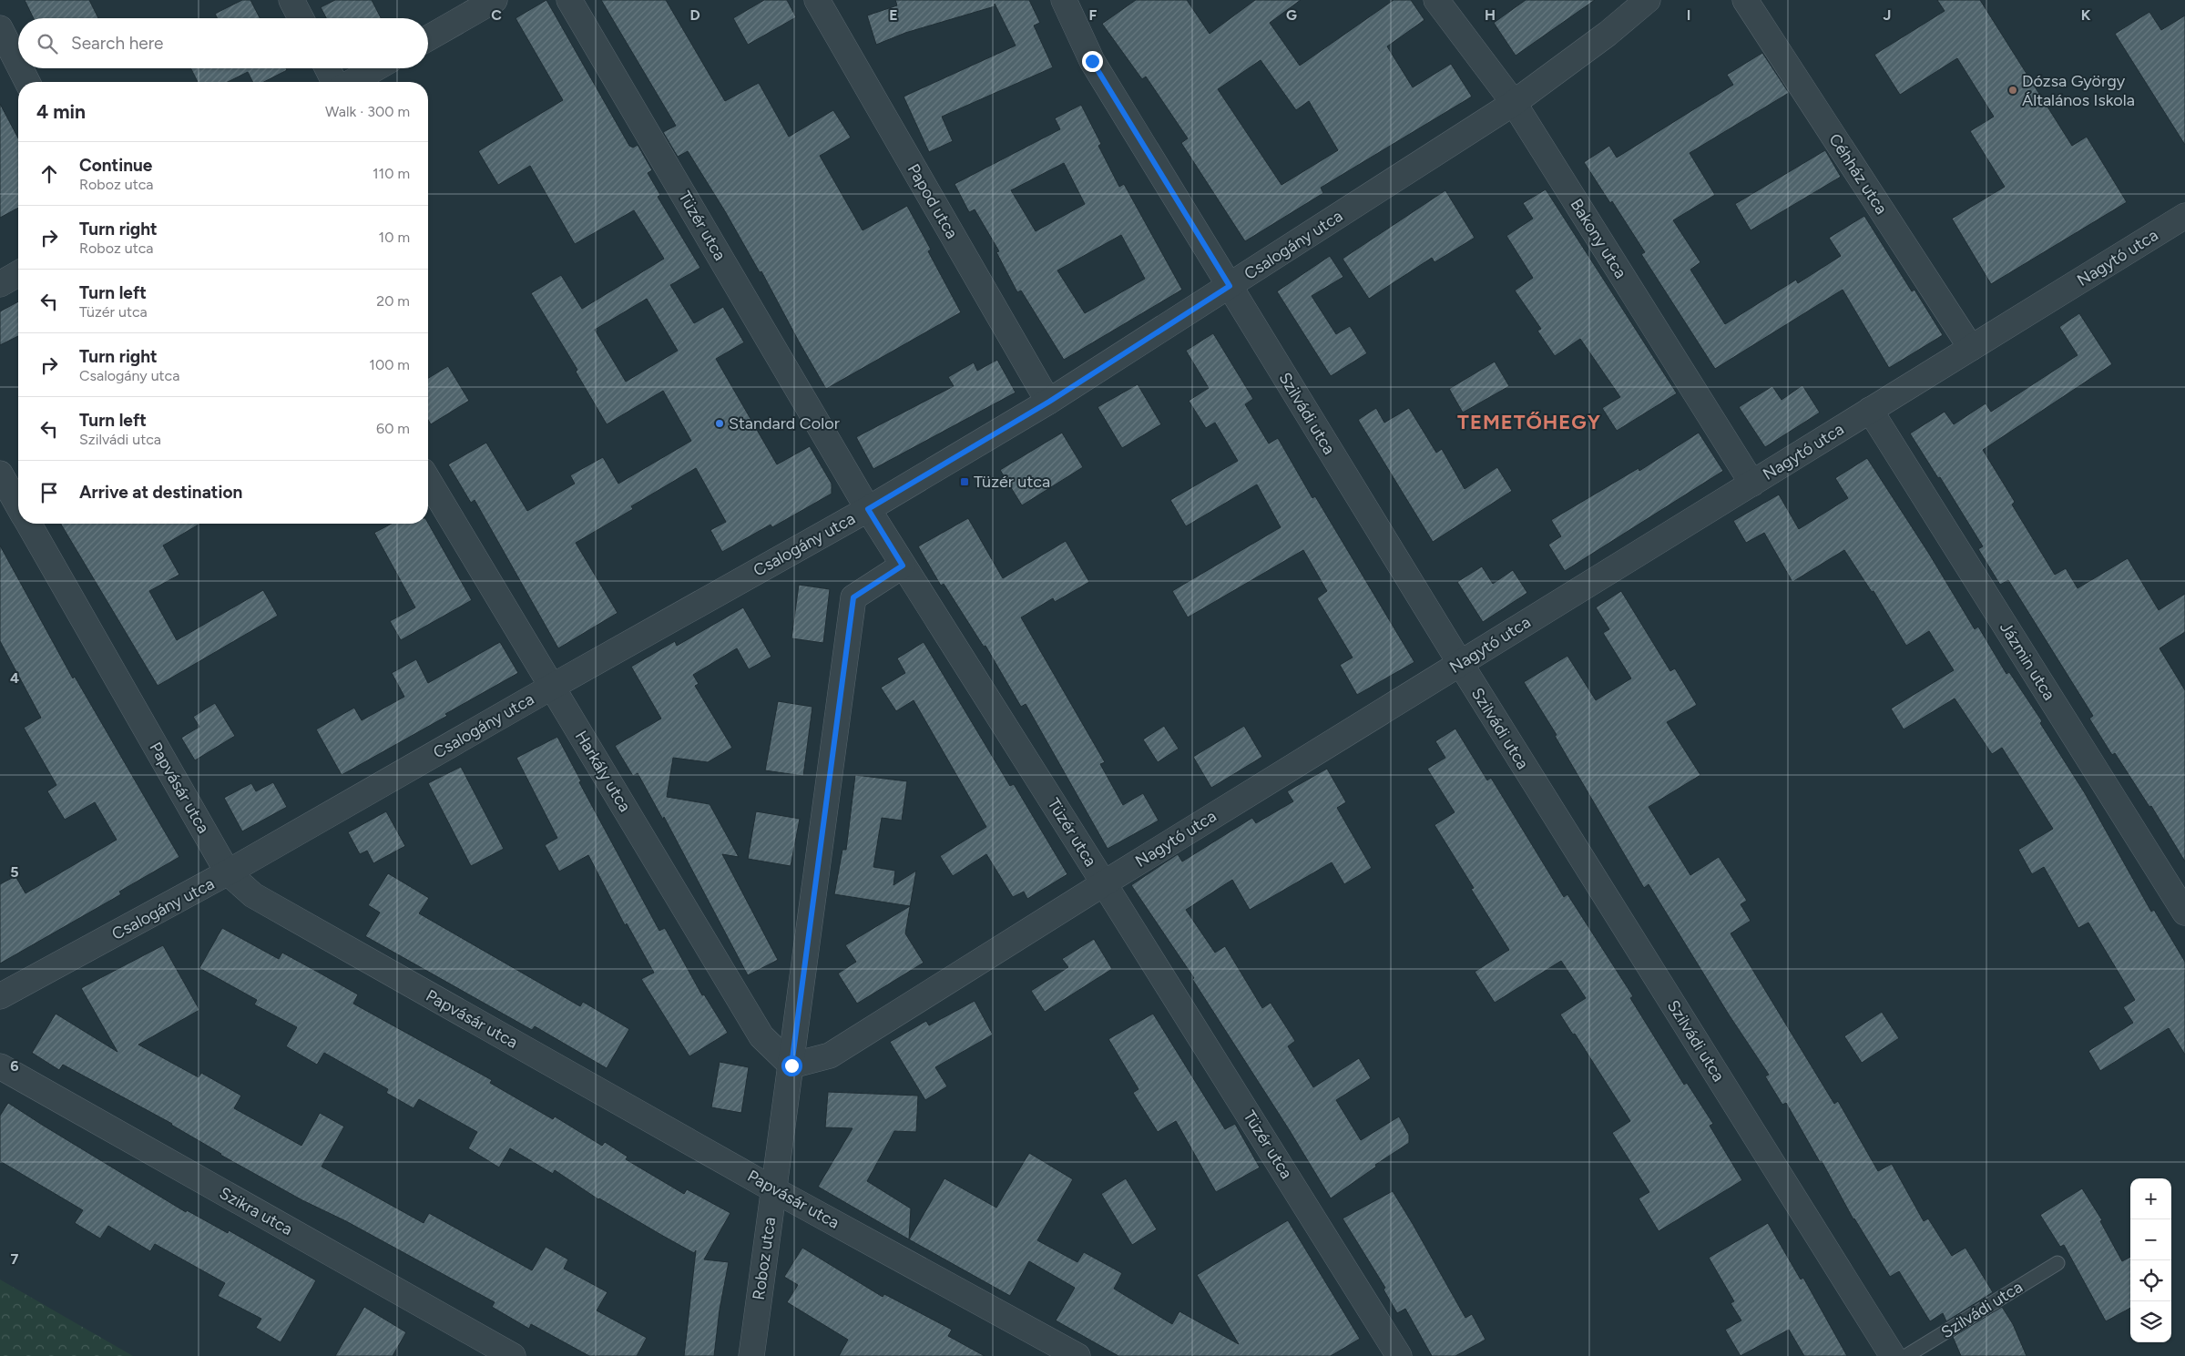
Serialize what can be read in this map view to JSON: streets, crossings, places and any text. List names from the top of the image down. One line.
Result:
{"streets":{"street":["Céhház utca","Papod utca","Tüzér utca","Bakony utca","Csalogány utca","Nagytó utca","Szilvádi utca","Jázmin utca","Harkály utca","Papvásár utca","Szikra utca","Roboz utca"]},"crossings":[["Céhház utca","Nagytó utca"],["Papod utca","Csalogány utca"],["Tüzér utca","Csalogány utca"],["Tüzér utca","Nagytó utca"],["Tüzér utca","Roboz utca"],["Bakony utca","Csalogány utca"],["Bakony utca","Nagytó utca"],["Csalogány utca","Szilvádi utca"],["Csalogány utca","Harkály utca"],["Csalogány utca","Papvásár utca"],["Nagytó utca","Szilvádi utca"],["Nagytó utca","Jázmin utca"],["Nagytó utca","Harkály utca"],["Nagytó utca","Roboz utca"],["Harkály utca","Roboz utca"],["Papvásár utca","Roboz utca"]],"districts":["TEMETŐHEGY"],"places":{"other":["Dózsa György Általános Iskola","Standard Color"],"transit":["Tüzér utca"]},"page":{"search":"Search here","heading":["4 min","Walk · 300 m"],"list":[["Continue","Roboz utca","110 m"],["Turn right","Roboz utca","10 m"],["Turn left","Tüzér utca","20 m"],["Turn right","Csalogány utca","100 m"],["Turn left","Szilvádi utca","60 m"],"Arrive at destination"],"map_buttons":["+","−"]},"grid":{"columns":["C","D","E","F","G","H","I","J","K"],"rows":["4","5","6","7"]}}
